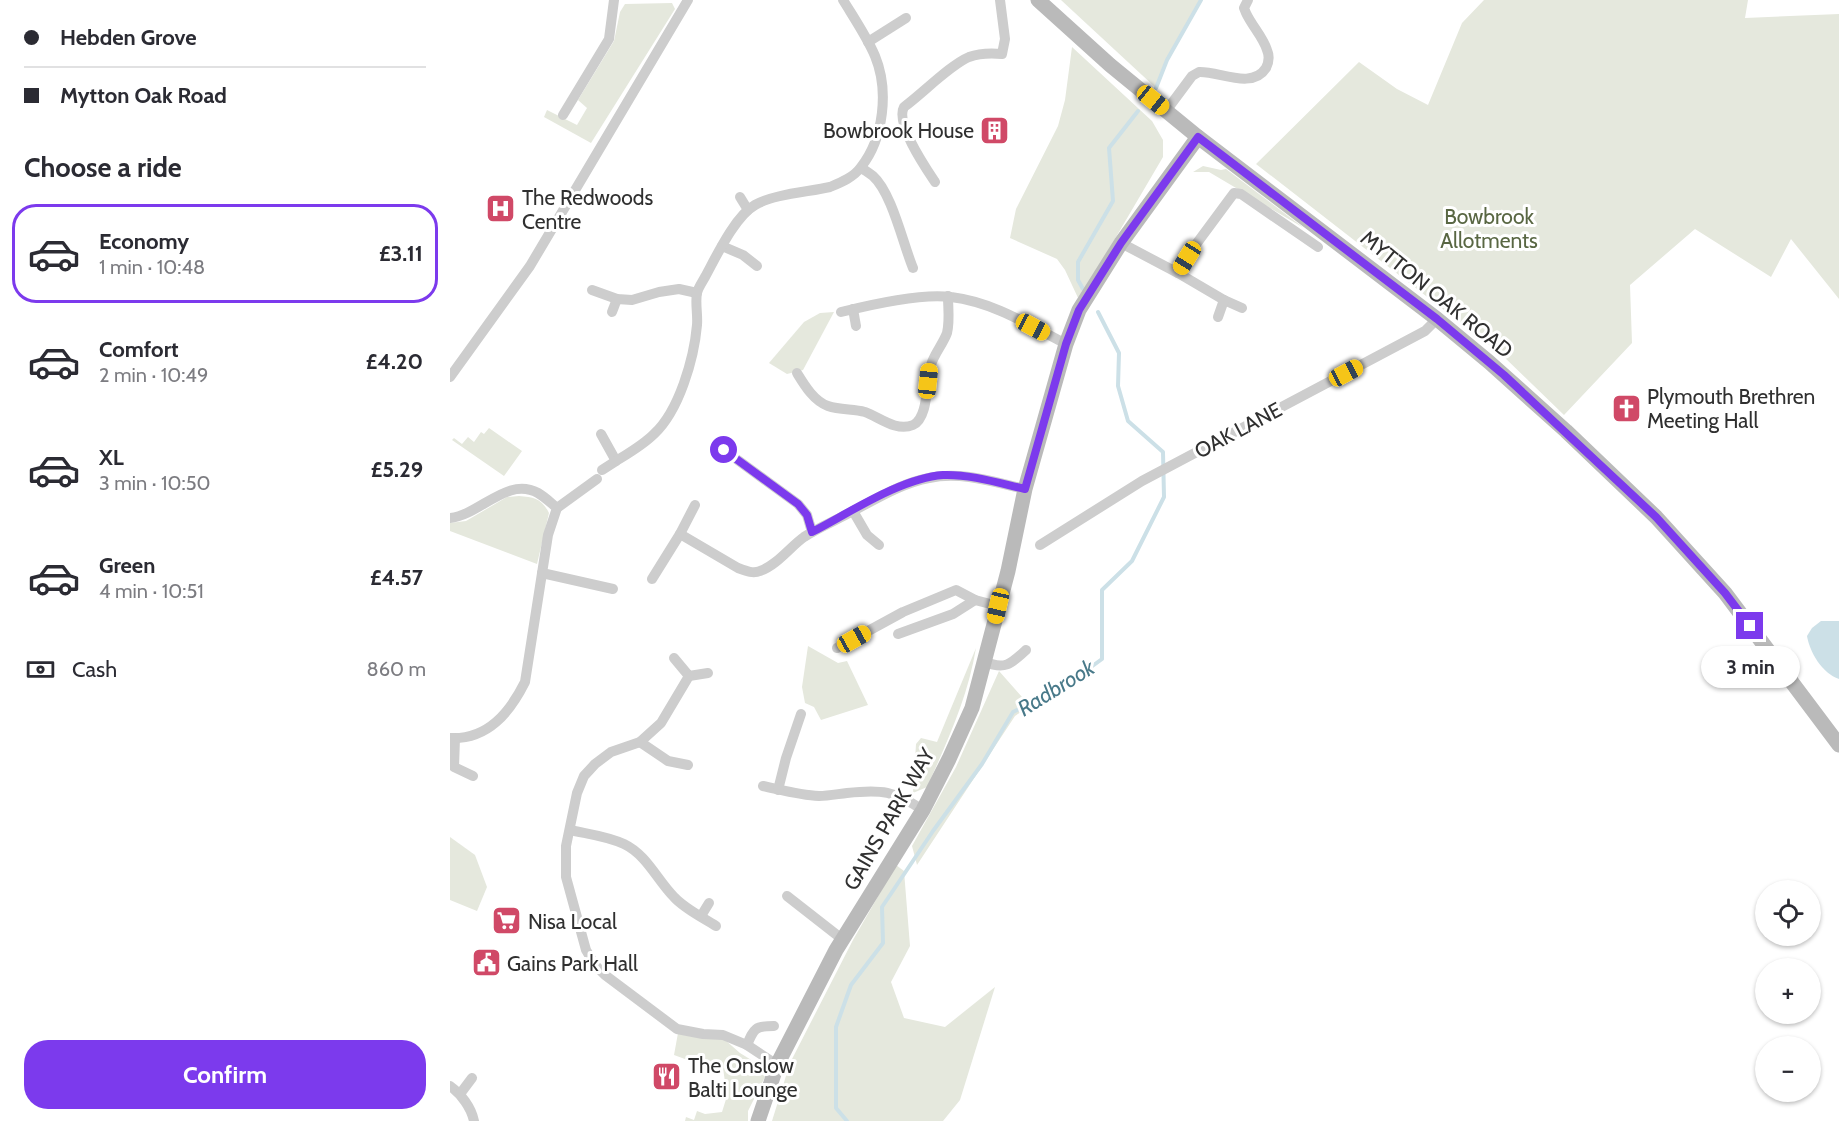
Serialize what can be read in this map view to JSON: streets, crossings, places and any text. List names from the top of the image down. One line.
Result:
{"streets":{"main road":["MYTTON OAK ROAD","GAINS PARK WAY"],"street":["OAK LANE"]},"crossings":[["MYTTON OAK ROAD","OAK LANE"],["MYTTON OAK ROAD","GAINS PARK WAY"]],"water":["Radbrook"],"parks":["Bowbrook Allotments"],"places":{"building":["Bowbrook House"],"hospital":["The Redwoods Centre"],"church":["Plymouth Brethren Meeting Hall"],"supermarket":["Nisa Local"],"public building":["Gains Park Hall"],"restaurant":["The Onslow Balti Lounge"]},"page":{"banner":["Hebden Grove","Mytton Oak Road"],"heading":"Choose a ride","list":[{"name":"Economy","note":"1 min · 10:48","value":"£3.11"},{"name":"Comfort","note":"2 min · 10:49","value":"£4.20"},{"name":"XL","note":"3 min · 10:50","value":"£5.29"},{"name":"Green","note":"4 min · 10:51","value":"£4.57"}],"pay":["Cash","860 m"],"bubble":"3 min","map_buttons":["+","−"],"buttons":"Confirm"}}
